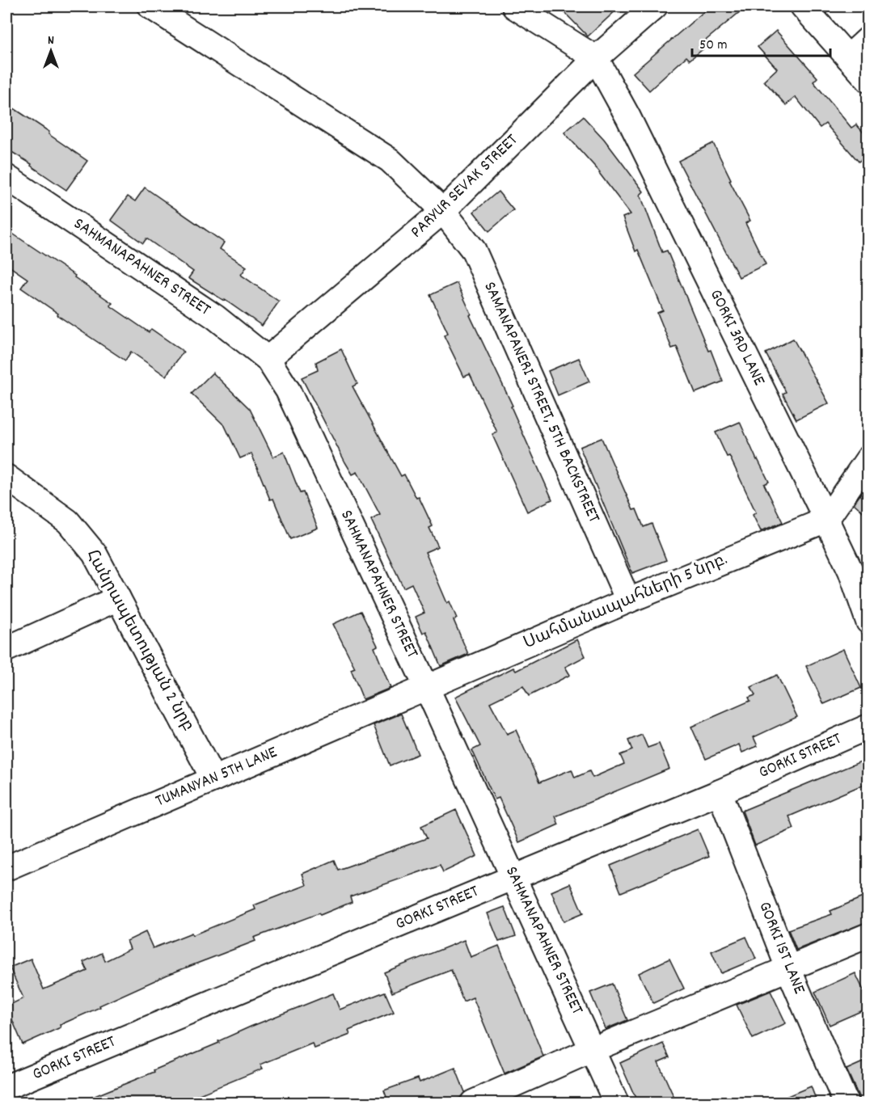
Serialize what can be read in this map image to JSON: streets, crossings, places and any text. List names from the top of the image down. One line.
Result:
{"streets":{"street":["PARYUR SEVAK STREET","SAHMANAPAHNER STREET","GORKI 3RD LANE","SAMANAPANERI STREET, 5TH BACKSTREET","Սահմանապահների 5 նրբ.","Հանրապետության 2 նրբ","GORKI STREET","TUMANYAN 5TH LANE","GORKI 1ST LANE"]},"crossings":[["PARYUR SEVAK STREET","SAHMANAPAHNER STREET"],["PARYUR SEVAK STREET","GORKI 3RD LANE"],["PARYUR SEVAK STREET","SAMANAPANERI STREET, 5TH BACKSTREET"],["SAHMANAPAHNER STREET","Սահմանապահների 5 նրբ."],["SAHMANAPAHNER STREET","GORKI STREET"],["SAHMANAPAHNER STREET","TUMANYAN 5TH LANE"],["GORKI 3RD LANE","Սահմանապահների 5 նրբ."],["SAMANAPANERI STREET, 5TH BACKSTREET","Սահմանապահների 5 նրբ."],["Սահմանապահների 5 նրբ.","TUMANYAN 5TH LANE"],["Հանրապետության 2 նրբ","TUMANYAN 5TH LANE"],["GORKI STREET","GORKI 1ST LANE"]],"scale_bar":"50 m","north":"top"}
